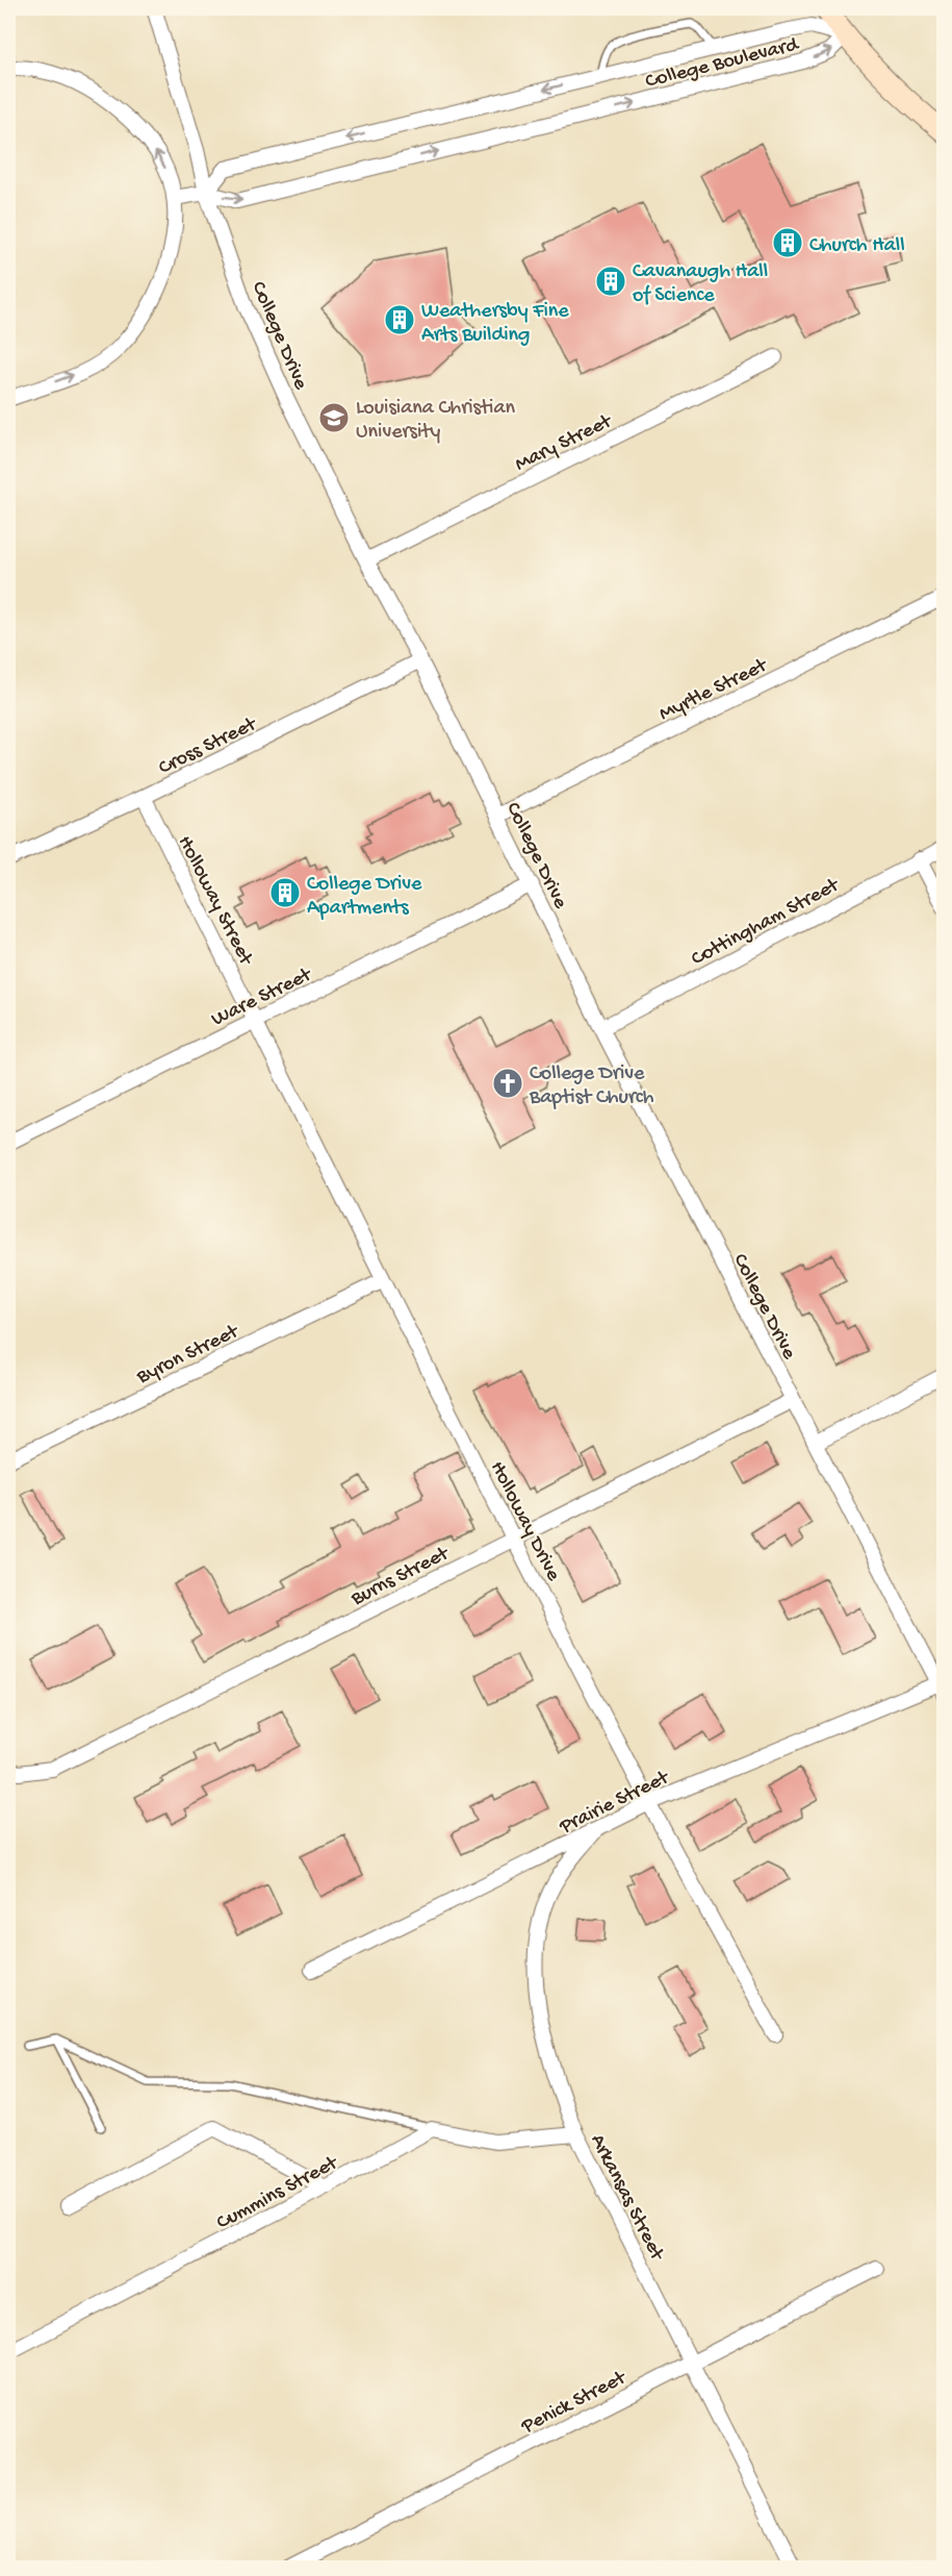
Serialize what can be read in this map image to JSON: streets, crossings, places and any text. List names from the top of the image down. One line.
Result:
{"streets":{"street":["College Boulevard","College Drive","Mary Street","Myrtle Street","Cross Street","Holloway Street","Cottingham Street","Ware Street","Byron Street","Holloway Drive","Burns Street","Prairie Street","Cummins Street","Arkansas Street","Penick Street"]},"crossings":[["College Boulevard","College Drive"],["College Drive","Mary Street"],["College Drive","Myrtle Street"],["College Drive","Cross Street"],["College Drive","Cottingham Street"],["College Drive","Ware Street"],["College Drive","Burns Street"],["College Drive","Prairie Street"],["Cross Street","Holloway Street"],["Holloway Street","Ware Street"],["Holloway Street","Holloway Drive"],["Ware Street","Holloway Drive"],["Byron Street","Holloway Drive"],["Holloway Drive","Burns Street"],["Holloway Drive","Prairie Street"],["Prairie Street","Arkansas Street"],["Arkansas Street","Penick Street"]],"places":{"building":["Church Hall","Cavanaugh Hall of Science","Weathersby Fine Arts Building","College Drive Apartments"],"school or university":["Louisiana Christian University"],"church":["College Drive Baptist Church"]}}
